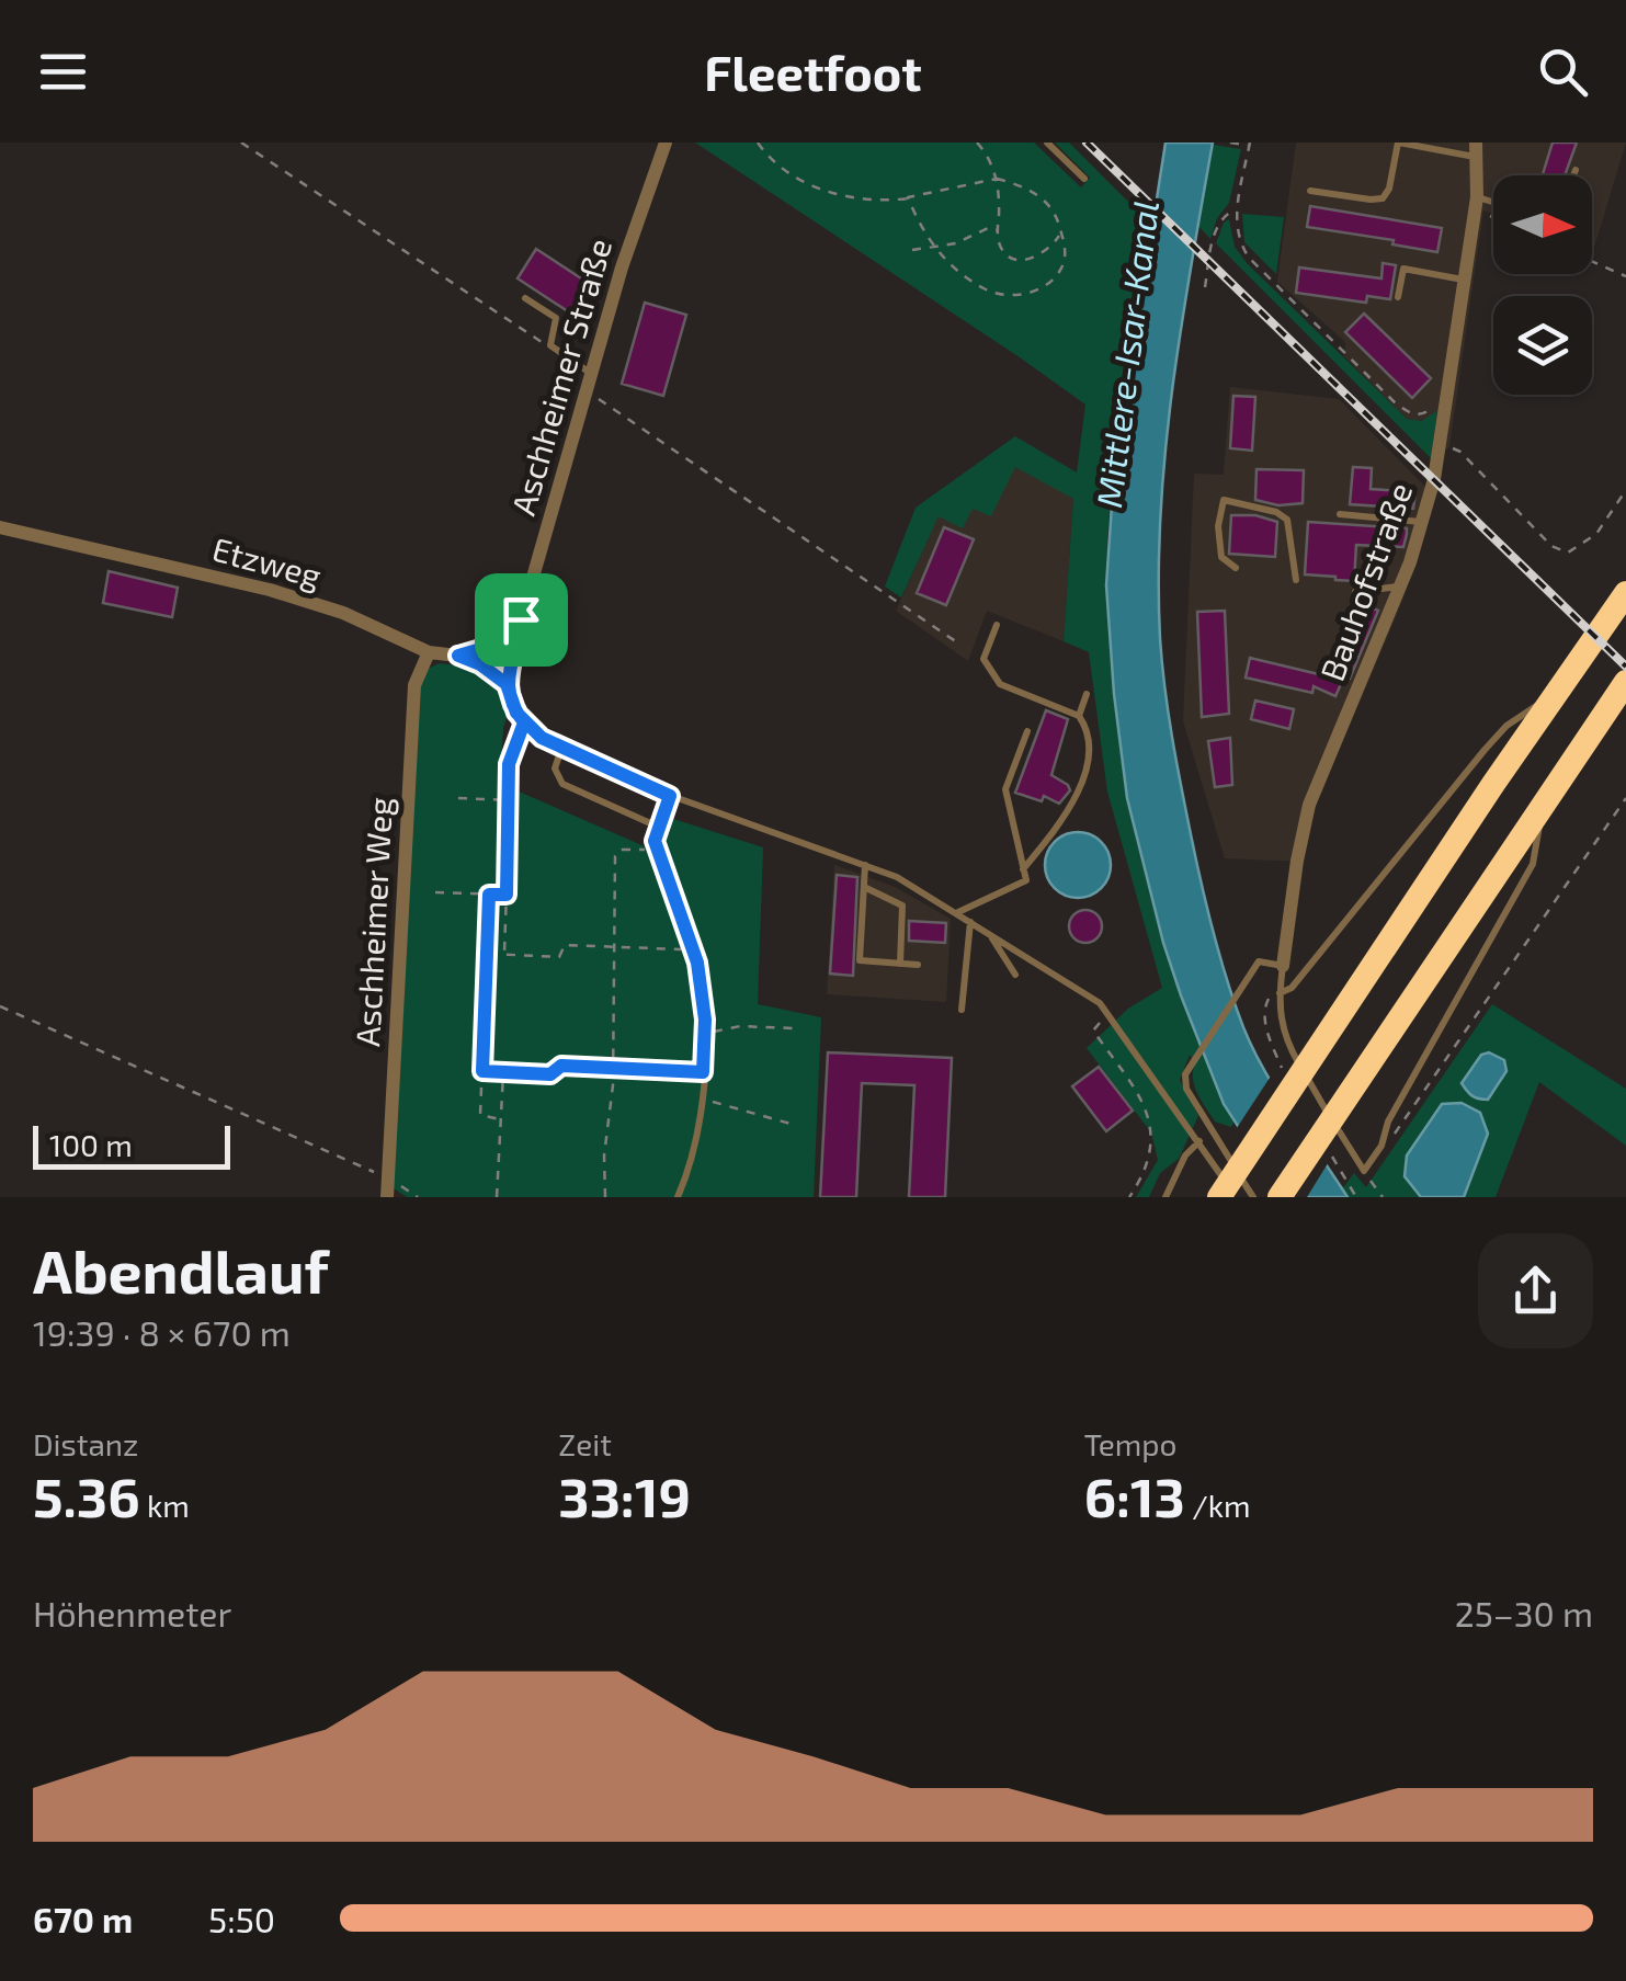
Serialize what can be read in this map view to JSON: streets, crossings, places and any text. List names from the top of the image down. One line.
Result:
{"streets":{"street":["Aschheimer Straße","Etzweg","Bauhofstraße","Aschheimer Weg"]},"crossings":[["Aschheimer Straße","Etzweg"],["Etzweg","Aschheimer Weg"]],"water":["Mittlere-Isar-Kanal"],"scale_bar":"100 m","north":"right","page":{"header":"Fleetfoot","scale":"100 m","heading":["Abendlauf","19:39 · 8 × 670 m"],"stats":[["Distanz","5.36 km"],["Zeit","33:19"],["Tempo","6:13 /km"]],"chart":["Höhenmeter","25–30 m"],"list":[{"name":"670 m","note":"5:50"}]}}
